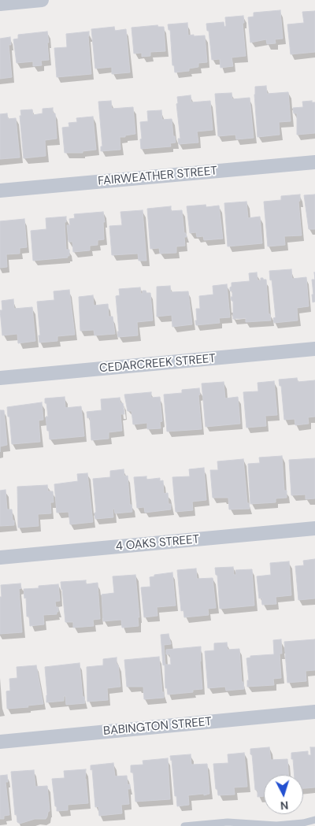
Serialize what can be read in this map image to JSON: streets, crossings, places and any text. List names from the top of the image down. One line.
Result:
{"streets":{"street":["FAIRWEATHER STREET","CEDARCREEK STREET","4 OAKS STREET","BABINGTON STREET"]},"north":"bottom"}
